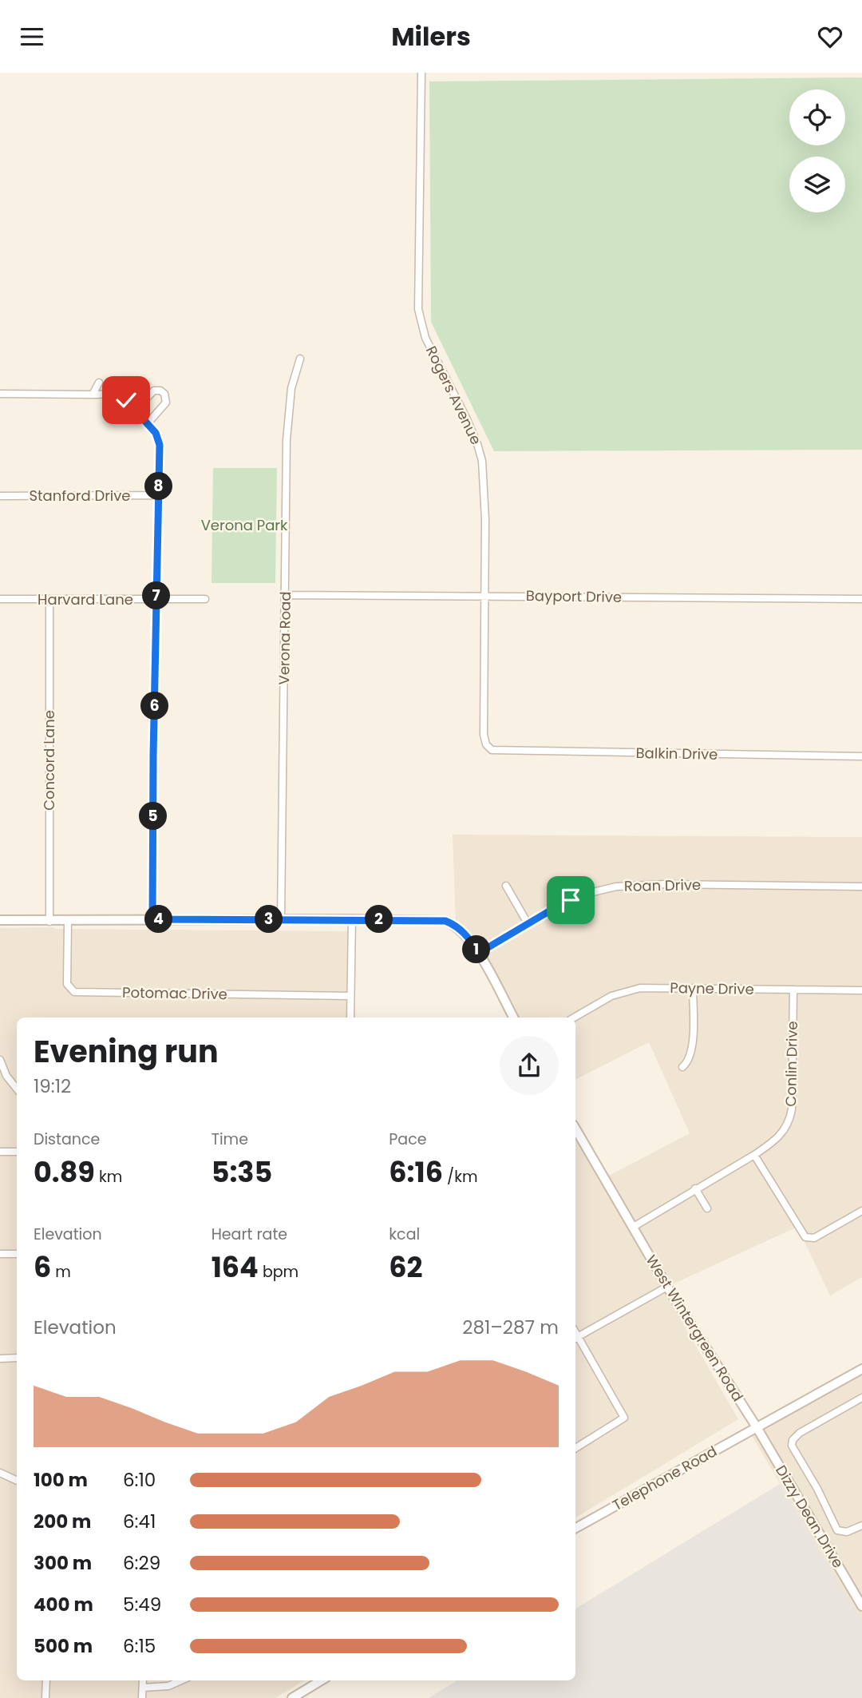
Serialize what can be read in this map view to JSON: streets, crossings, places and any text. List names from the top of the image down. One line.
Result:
{"streets":{"street":["Rogers Avenue","Stanford Drive","Bayport Drive","Harvard Lane","Verona Road","Balkin Drive","Concord Lane","Roan Drive","Payne Drive","Potomac Drive","Conlin Drive","West Wintergreen Road","Telephone Road","Dizzy Dean Drive"]},"crossings":[["Rogers Avenue","Bayport Drive"],["Rogers Avenue","Balkin Drive"],["Bayport Drive","Verona Road"],["Harvard Lane","Concord Lane"],["Payne Drive","Conlin Drive"],["Conlin Drive","West Wintergreen Road"],["West Wintergreen Road","Telephone Road"],["West Wintergreen Road","Dizzy Dean Drive"],["Telephone Road","Dizzy Dean Drive"]],"parks":["Verona Park"],"page":{"header":"Milers","pins":["8","7","6","5","2","3","4","1"],"heading":["Evening run","19:12"],"stats":[["Distance","0.89 km"],["Time","5:35"],["Pace","6:16 /km"],["Elevation","6 m"],["Heart rate","164 bpm"],["kcal","62"]],"chart":["Elevation","281–287 m"],"list":[{"name":"100 m","note":"6:10"},{"name":"200 m","note":"6:41"},{"name":"300 m","note":"6:29"},{"name":"400 m","note":"5:49"},{"name":"500 m","note":"6:15"}]}}
